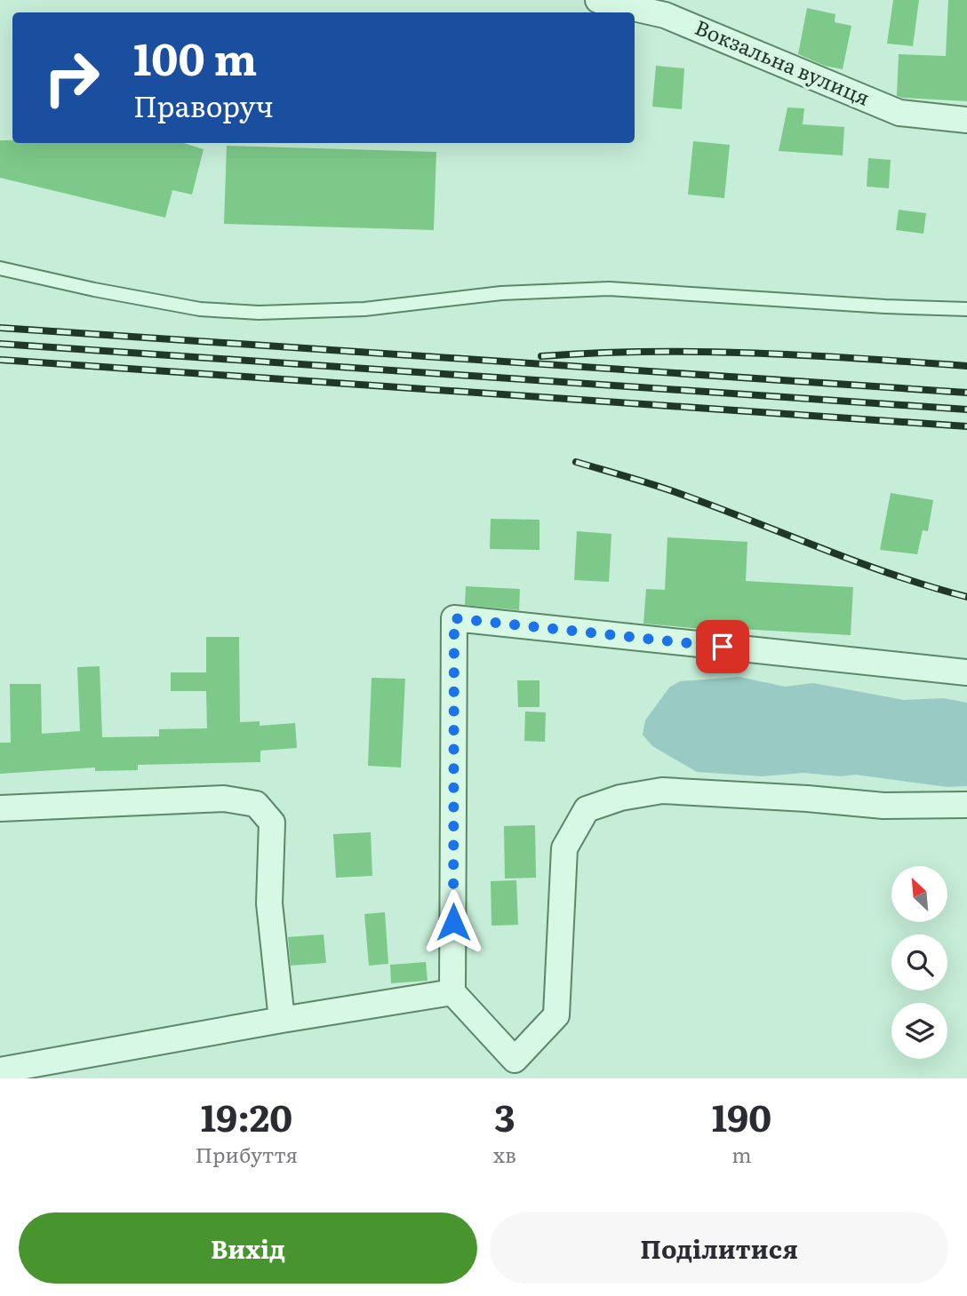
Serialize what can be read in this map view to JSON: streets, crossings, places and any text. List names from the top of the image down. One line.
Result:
{"streets":{"street":["Вокзальна вулиця"]},"north":"top left","page":{"turn":["100 m","Праворуч"],"eta":["19:20","Прибуття","3","хв","190","m"],"buttons":["Вихід","Поділитися"]}}
